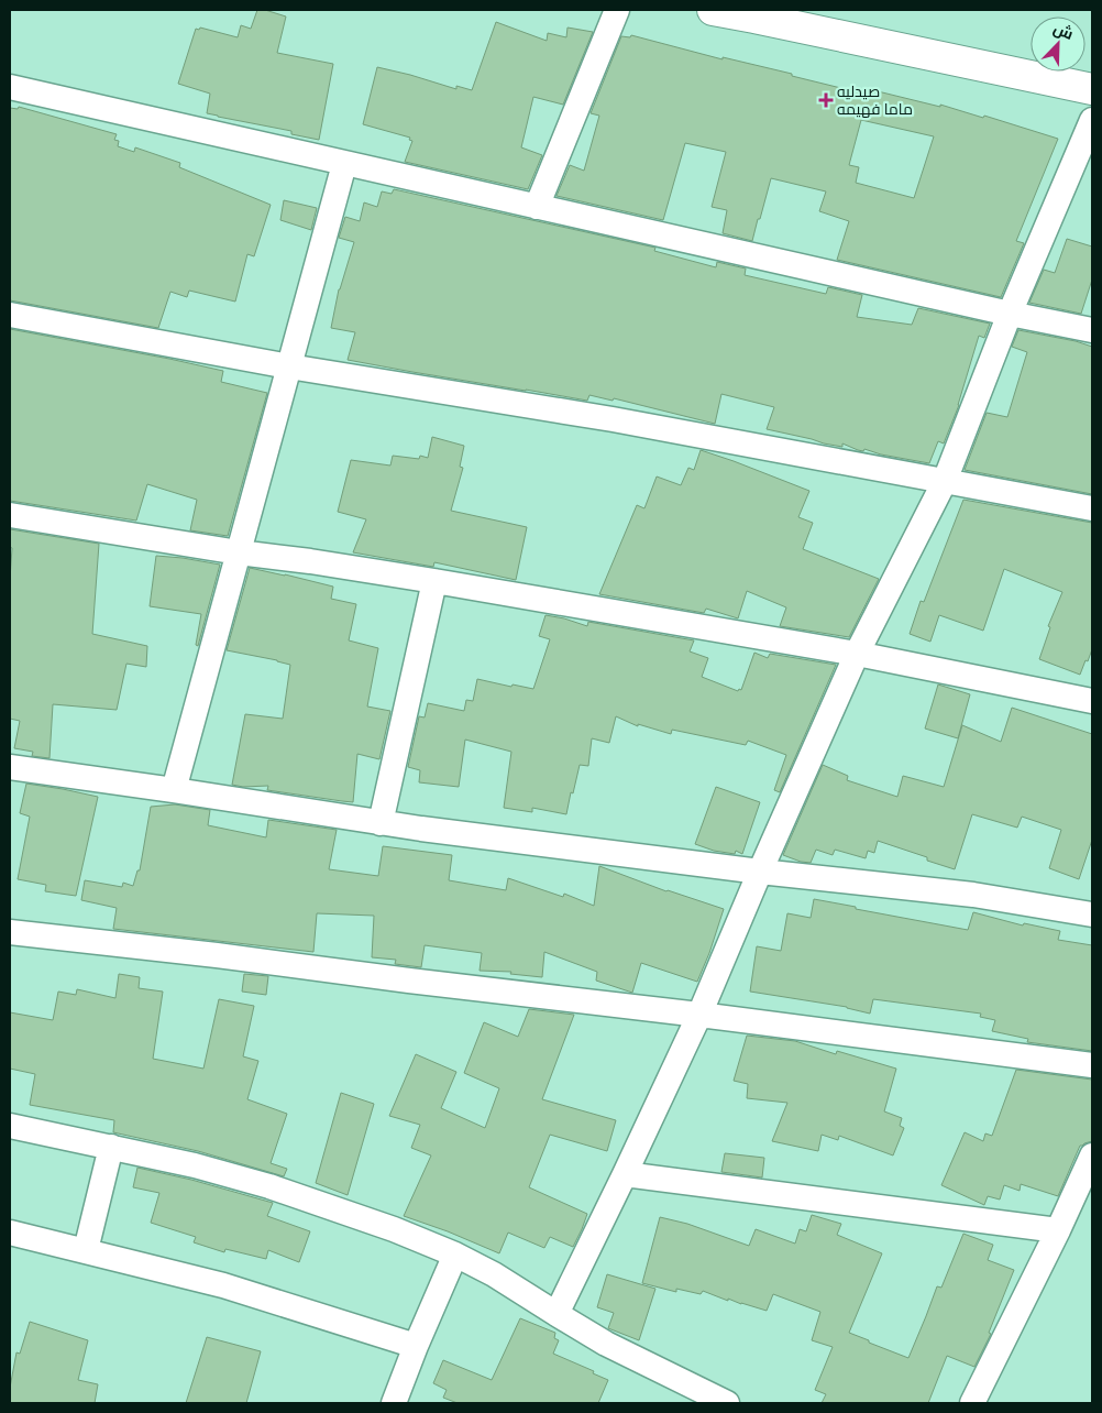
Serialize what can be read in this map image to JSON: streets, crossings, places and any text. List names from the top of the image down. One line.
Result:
{"places":{"health":["صيدليه ماما فهيمه"]},"north":"top right"}
